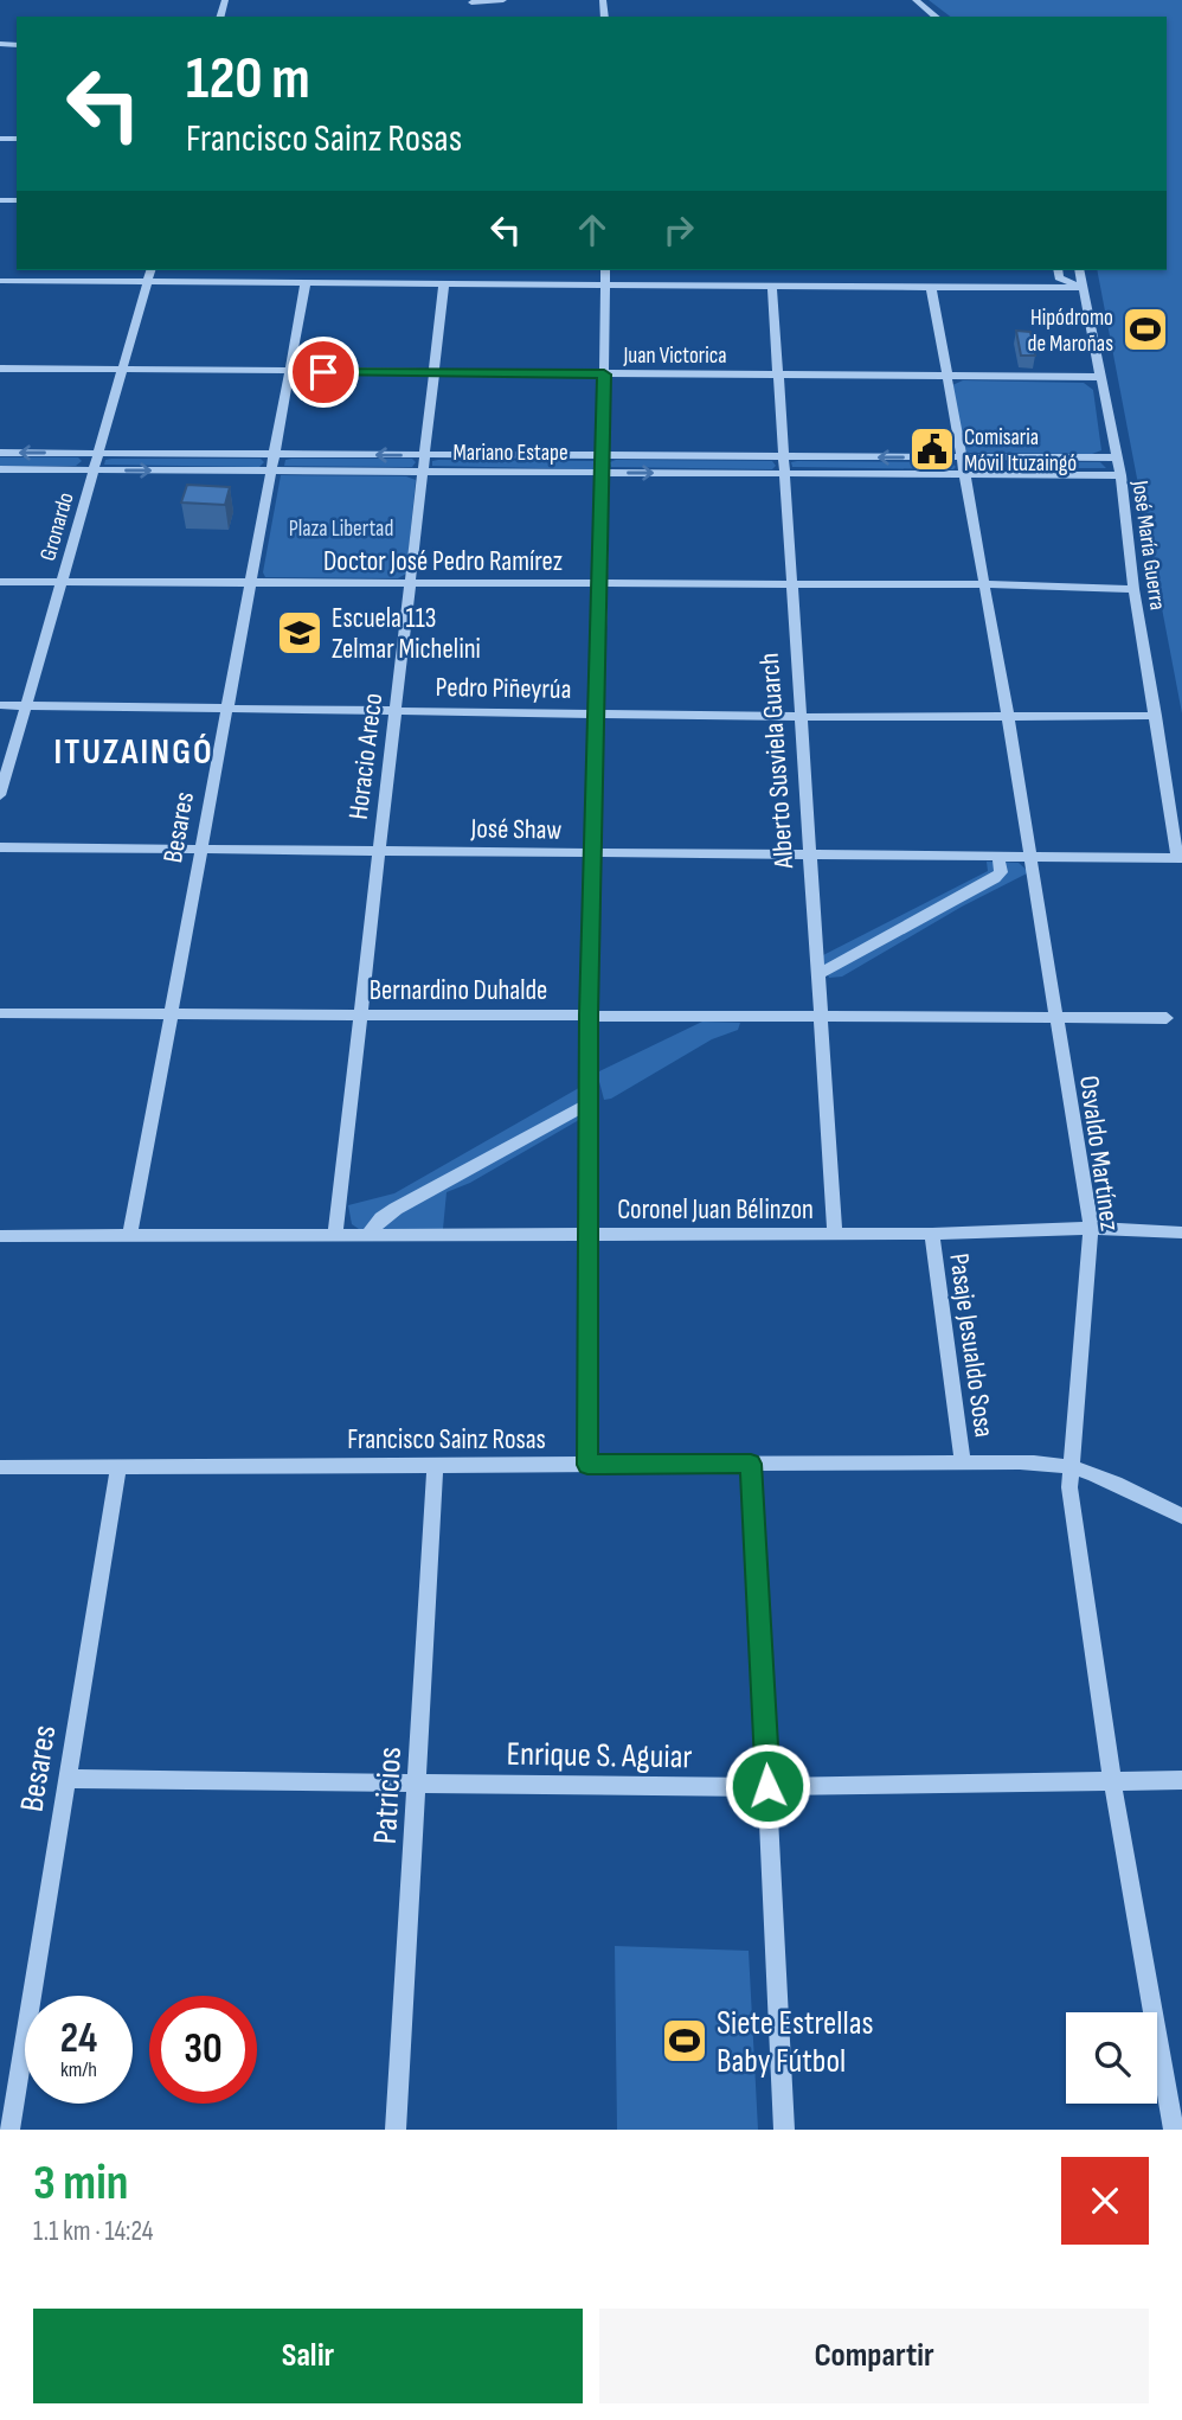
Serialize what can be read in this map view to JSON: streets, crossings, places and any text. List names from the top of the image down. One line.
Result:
{"streets":{"street":["Juan Victorica","Mariano Estape","Gronardo","José María Guerra","Doctor José Pedro Ramírez","Pedro Piñeyrúa","Horacio Areco","Alberto Susviela Guarch","Besares","José Shaw","Bernardino Duhalde","Osvaldo Martínez","Coronel Juan Bélinzon","Pasaje Jesualdo Sosa","Francisco Sainz Rosas","Enrique S. Aguiar","Patricios"]},"crossings":[["Juan Victorica","Gronardo"],["Juan Victorica","José María Guerra"],["Juan Victorica","Horacio Areco"],["Juan Victorica","Alberto Susviela Guarch"],["Juan Victorica","Besares"],["Juan Victorica","Osvaldo Martínez"],["Mariano Estape","Gronardo"],["Mariano Estape","José María Guerra"],["Mariano Estape","Horacio Areco"],["Mariano Estape","Alberto Susviela Guarch"],["Mariano Estape","Besares"],["Mariano Estape","Osvaldo Martínez"],["Gronardo","Doctor José Pedro Ramírez"],["Gronardo","Pedro Piñeyrúa"],["José María Guerra","Doctor José Pedro Ramírez"],["José María Guerra","Pedro Piñeyrúa"],["José María Guerra","José Shaw"],["Doctor José Pedro Ramírez","Horacio Areco"],["Doctor José Pedro Ramírez","Alberto Susviela Guarch"],["Doctor José Pedro Ramírez","Besares"],["Doctor José Pedro Ramírez","Osvaldo Martínez"],["Pedro Piñeyrúa","Horacio Areco"],["Pedro Piñeyrúa","Alberto Susviela Guarch"],["Pedro Piñeyrúa","Besares"],["Pedro Piñeyrúa","Osvaldo Martínez"],["Horacio Areco","José Shaw"],["Horacio Areco","Bernardino Duhalde"],["Horacio Areco","Coronel Juan Bélinzon"],["Alberto Susviela Guarch","José Shaw"],["Alberto Susviela Guarch","Bernardino Duhalde"],["Alberto Susviela Guarch","Coronel Juan Bélinzon"],["Besares","José Shaw"],["Besares","Bernardino Duhalde"],["Besares","Coronel Juan Bélinzon"],["Besares","Francisco Sainz Rosas"],["Besares","Enrique S. Aguiar"],["José Shaw","Osvaldo Martínez"],["Bernardino Duhalde","Osvaldo Martínez"],["Osvaldo Martínez","Coronel Juan Bélinzon"],["Osvaldo Martínez","Francisco Sainz Rosas"],["Osvaldo Martínez","Enrique S. Aguiar"],["Coronel Juan Bélinzon","Pasaje Jesualdo Sosa"],["Pasaje Jesualdo Sosa","Francisco Sainz Rosas"],["Francisco Sainz Rosas","Patricios"],["Enrique S. Aguiar","Patricios"]],"districts":["ITUZAINGÓ"],"parks":["Plaza Libertad"],"places":{"sports":["Hipódromo de Maroñas","Siete Estrellas Baby Fútbol"],"public building":["Comisaria Móvil Ituzaingó"],"school or university":["Escuela 113 Zelmar Michelini"]},"page":{"turn":["120 m","Francisco Sainz Rosas"],"speed":"24 km/h","limit":"30","heading":["3 min","1.1 km · 14:24"],"buttons":["Salir","Compartir"]}}
